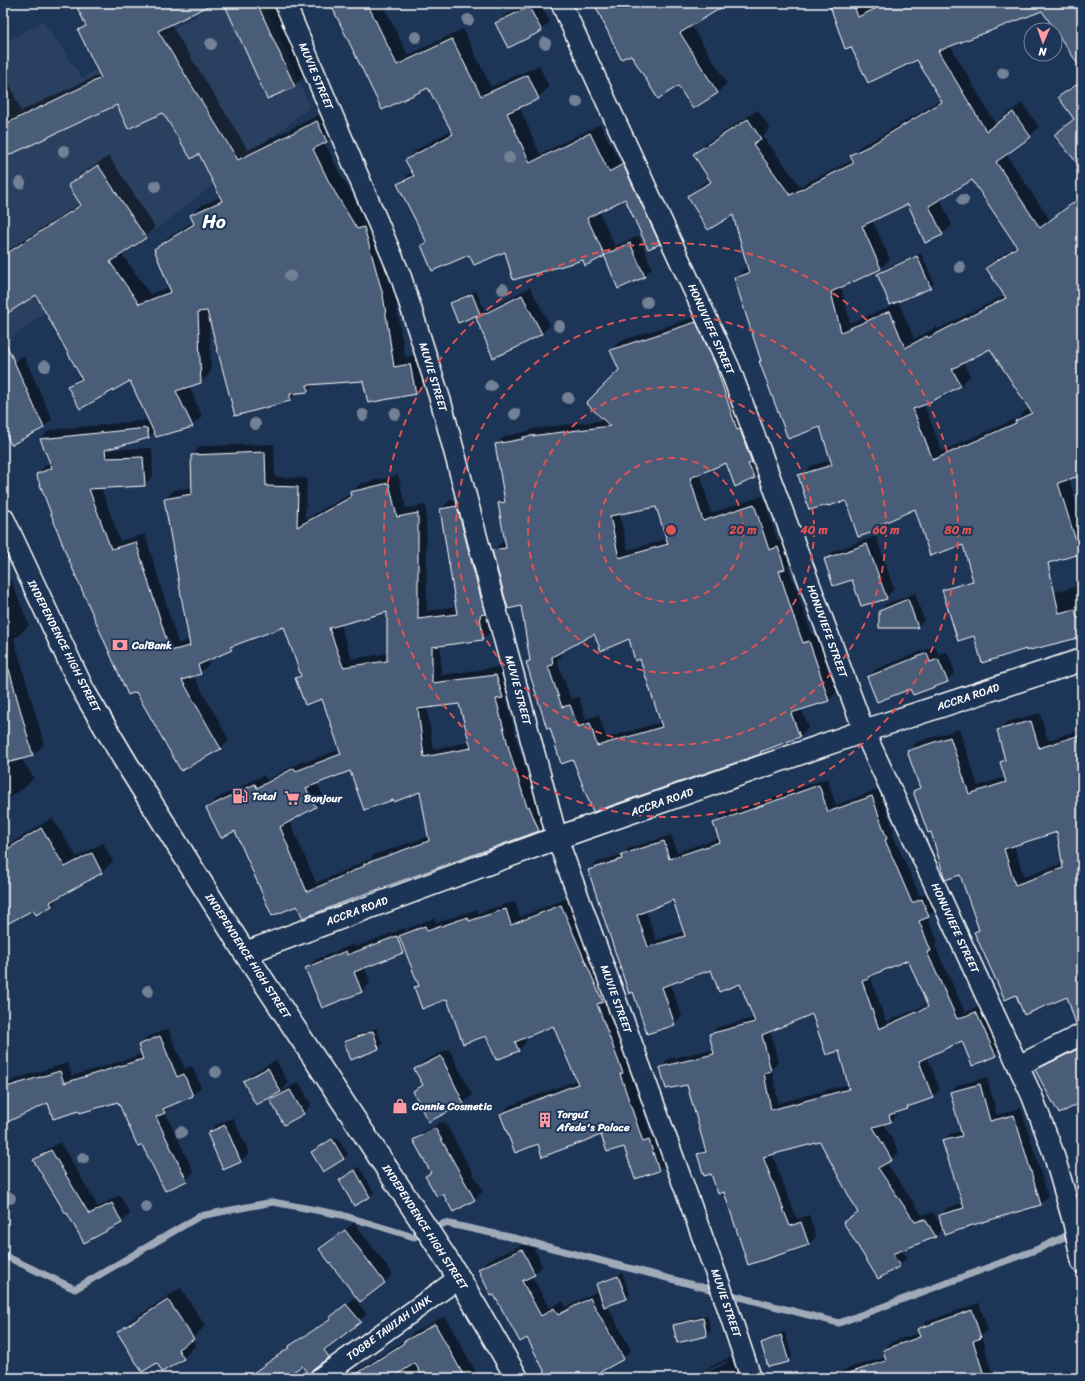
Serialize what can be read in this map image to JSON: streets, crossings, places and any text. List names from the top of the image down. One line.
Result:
{"streets":{"main road":["INDEPENDENCE HIGH STREET","ACCRA ROAD"],"street":["MUVIE STREET","HONUVIEFE STREET","TOGBE TAWIAH LINK"]},"crossings":[["MUVIE STREET","ACCRA ROAD"],["HONUVIEFE STREET","ACCRA ROAD"],["INDEPENDENCE HIGH STREET","ACCRA ROAD"],["INDEPENDENCE HIGH STREET","TOGBE TAWIAH LINK"]],"districts":["Ho"],"places":{"bank":["CalBank"],"fuel station":["Total"],"supermarket":["Bonjour"],"shop":["Connie Cosmetic"],"building":["TorguI Afede's Palace"]},"north":"bottom","rings":["20 m","40 m","60 m","80 m"]}
